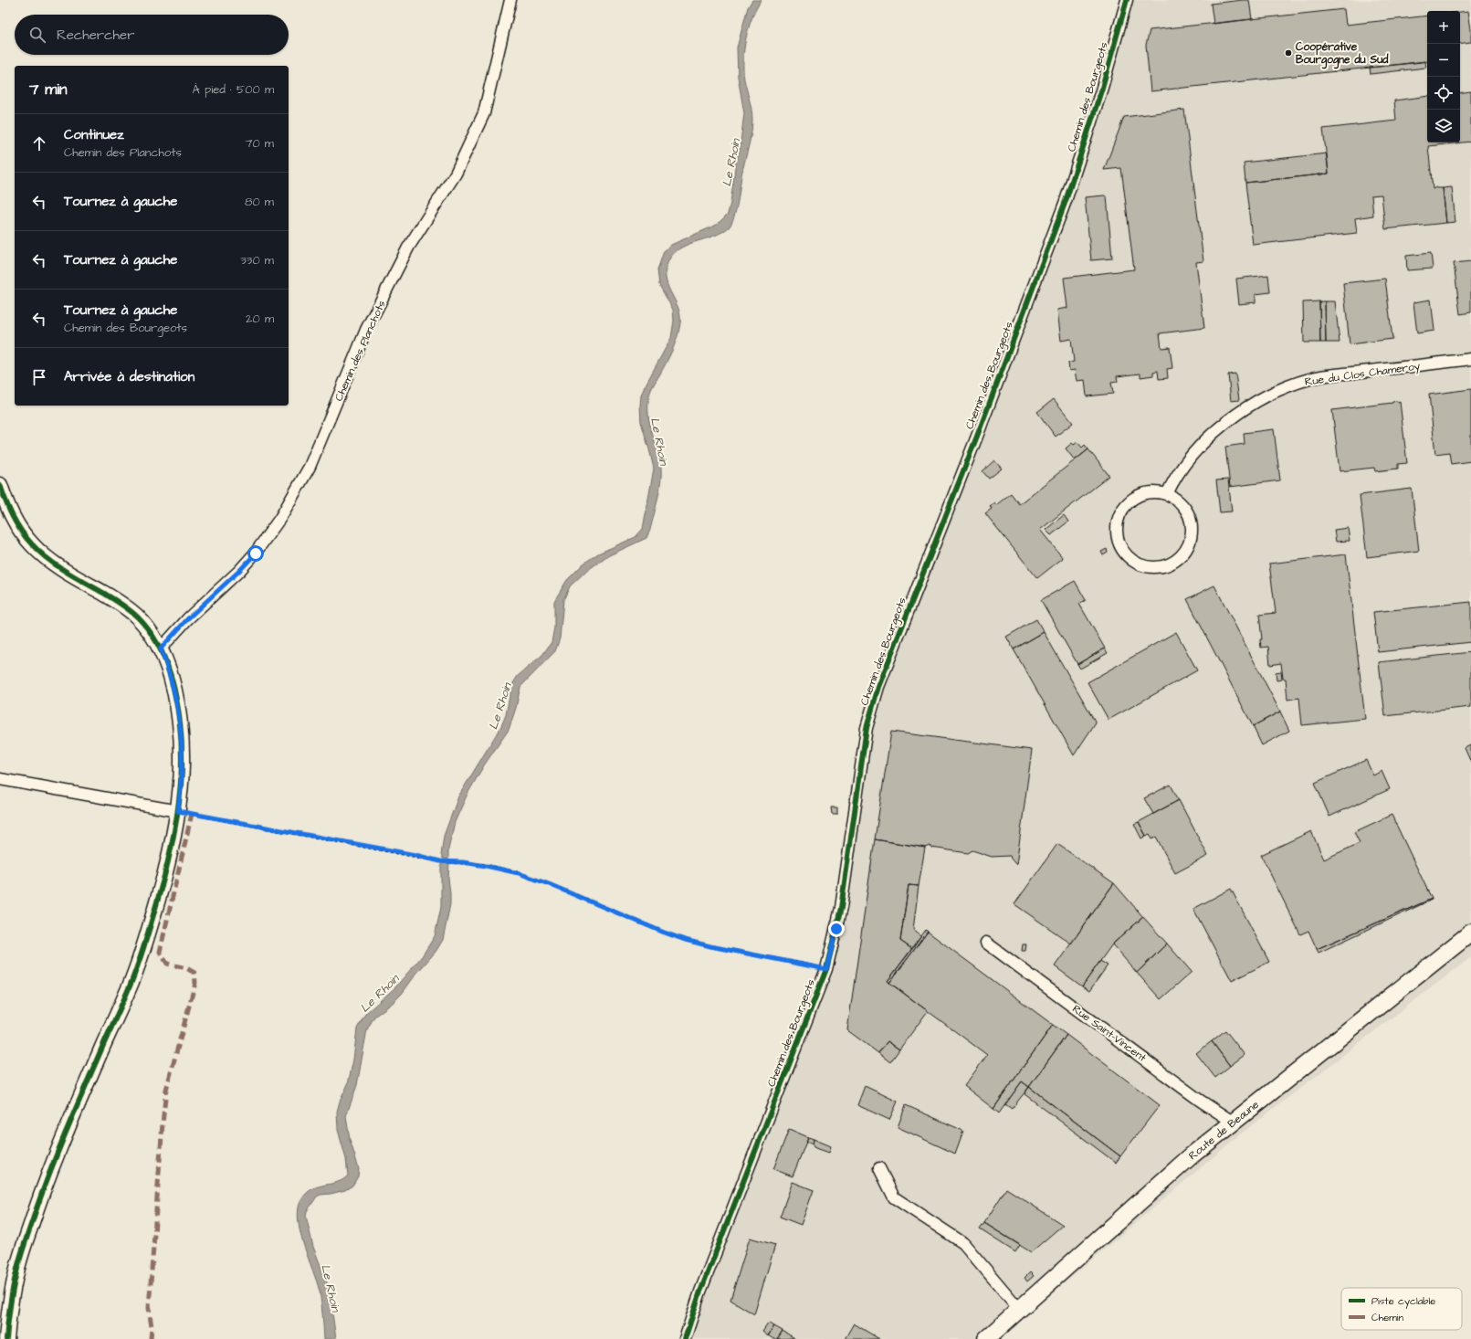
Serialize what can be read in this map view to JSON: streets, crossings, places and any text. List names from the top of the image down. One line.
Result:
{"streets":{"main road":["Route de Beaune"],"street":["Chemin des Bourgeots","Chemin des Planchots","Rue du Clos Chameroy","Rue Saint-Vincent"]},"crossings":[["Rue Saint-Vincent","Route de Beaune"]],"water":["Le Rhoin"],"places":["Coopérative Bourgogne du Sud"],"legend":["Piste cyclable","Chemin"],"page":{"map_buttons":["+","−"],"search":"Rechercher","heading":["7 min","À pied · 500 m"],"list":[["Continuez","Chemin des Planchots","70 m"],["Tournez à gauche","80 m"],["Tournez à gauche","330 m"],["Tournez à gauche","Chemin des Bourgeots","20 m"],"Arrivée à destination"]}}
